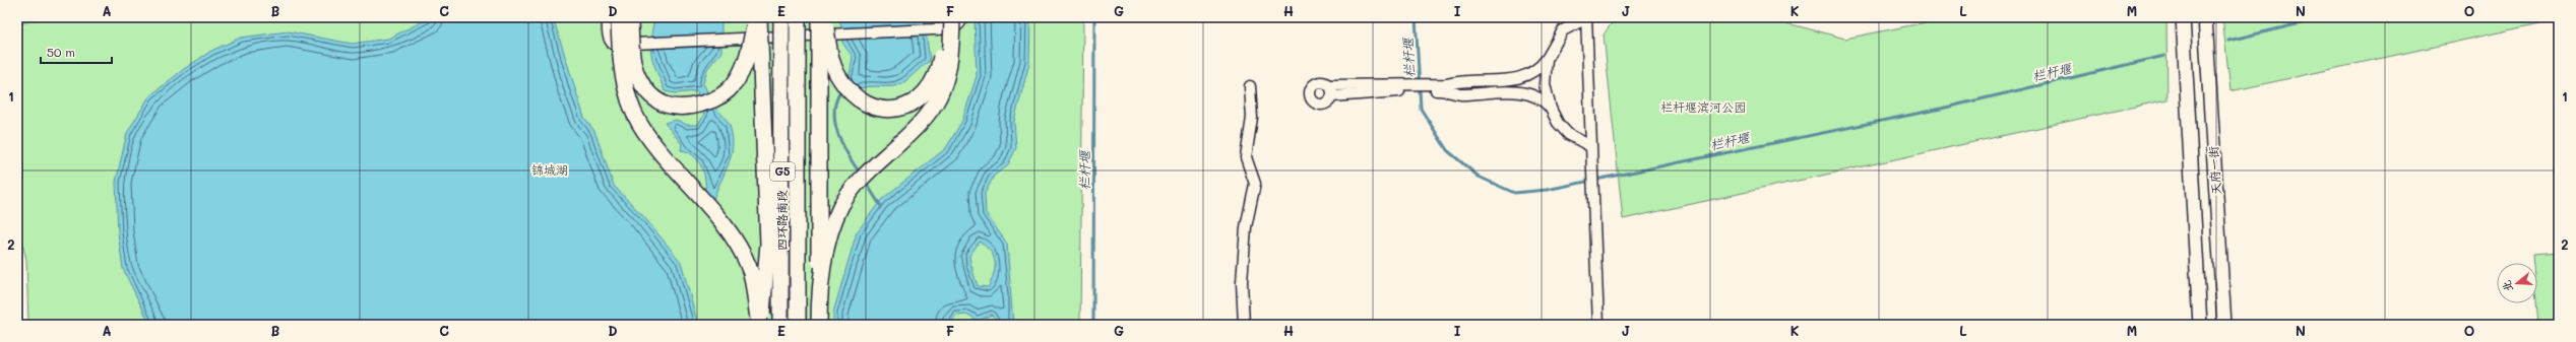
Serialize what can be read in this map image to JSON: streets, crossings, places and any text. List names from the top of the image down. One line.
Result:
{"streets":{"highway":["G5","四环路南段"],"main road":["天府一街"]},"water":["栏杆堰"],"parks":["栏杆堰滨河公园","锦城湖"],"scale_bar":"50 m","north":"left","grid":{"columns":["A","B","C","D","E","F","G","H","I","J","K","L","M","N","O"],"rows":["1","2"]}}
